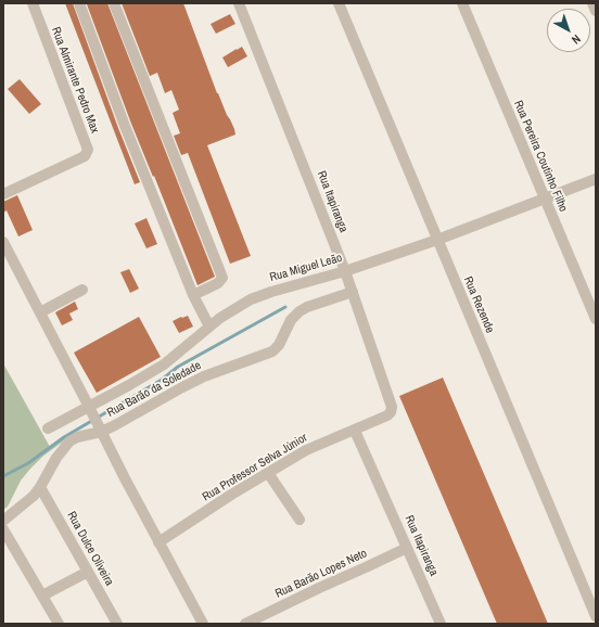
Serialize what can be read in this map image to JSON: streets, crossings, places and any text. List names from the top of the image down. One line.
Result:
{"streets":{"street":["Rua Almirante Pedro Max","Rua Pereira Coutinho Filho","Rua Itapiranga","Rua Miguel Leão","Rua Rezende","Rua Barão da Soledade","Rua Professor Selva Júnior","Rua Dulce Oliveira","Rua Barão Lopes Neto"]},"crossings":[["Rua Pereira Coutinho Filho","Rua Miguel Leão"],["Rua Itapiranga","Rua Miguel Leão"],["Rua Itapiranga","Rua Barão da Soledade"],["Rua Itapiranga","Rua Professor Selva Júnior"],["Rua Itapiranga","Rua Barão Lopes Neto"],["Rua Miguel Leão","Rua Rezende"],["Rua Barão da Soledade","Rua Dulce Oliveira"]],"north":"bottom right"}
